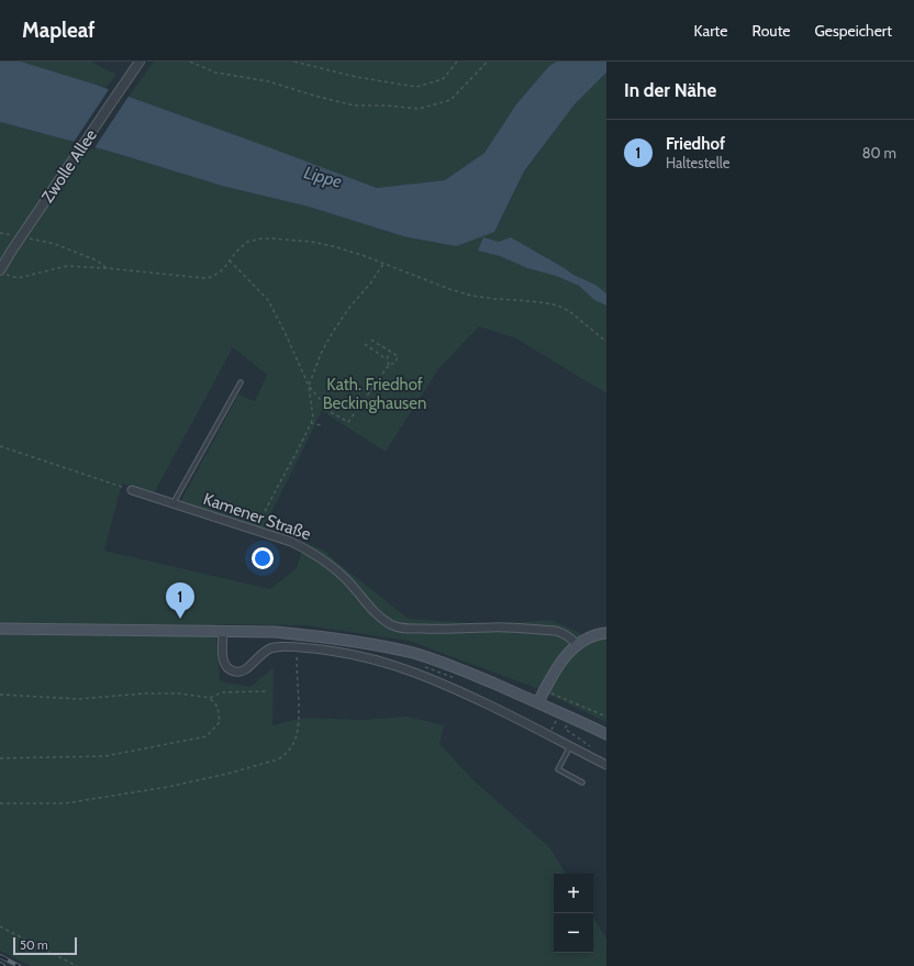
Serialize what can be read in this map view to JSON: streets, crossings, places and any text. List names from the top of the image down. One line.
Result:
{"streets":{"street":["Zwolle Allee","Kamener Straße"]},"water":["Lippe"],"parks":["Kath. Friedhof Beckinghausen"],"scale_bar":"50 m","page":{"header":"Mapleaf","nav":["Karte","Route","Gespeichert"],"heading":"In der Nähe","list":[{"mark":"1","name":"Friedhof","note":"Haltestelle","value":"80 m"}],"pins":"1","map_buttons":["+","−"],"scale":"50 m"}}
